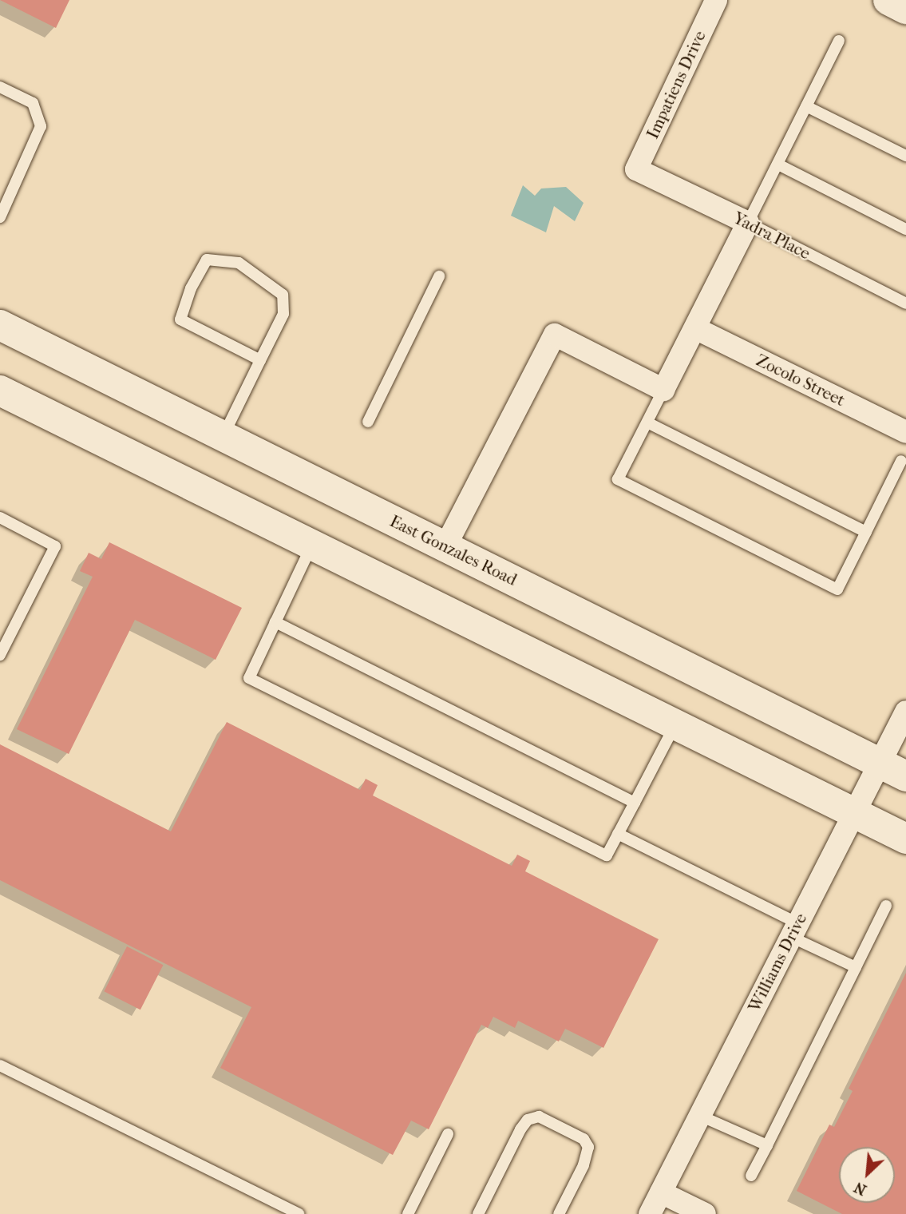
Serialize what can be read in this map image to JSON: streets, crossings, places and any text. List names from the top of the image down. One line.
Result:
{"streets":{"main road":["East Gonzales Road"],"street":["Impatiens Drive","Yadra Place","Zocolo Street","Williams Drive"]},"crossings":[["Impatiens Drive","Yadra Place"],["East Gonzales Road","Williams Drive"]],"north":"bottom left"}
